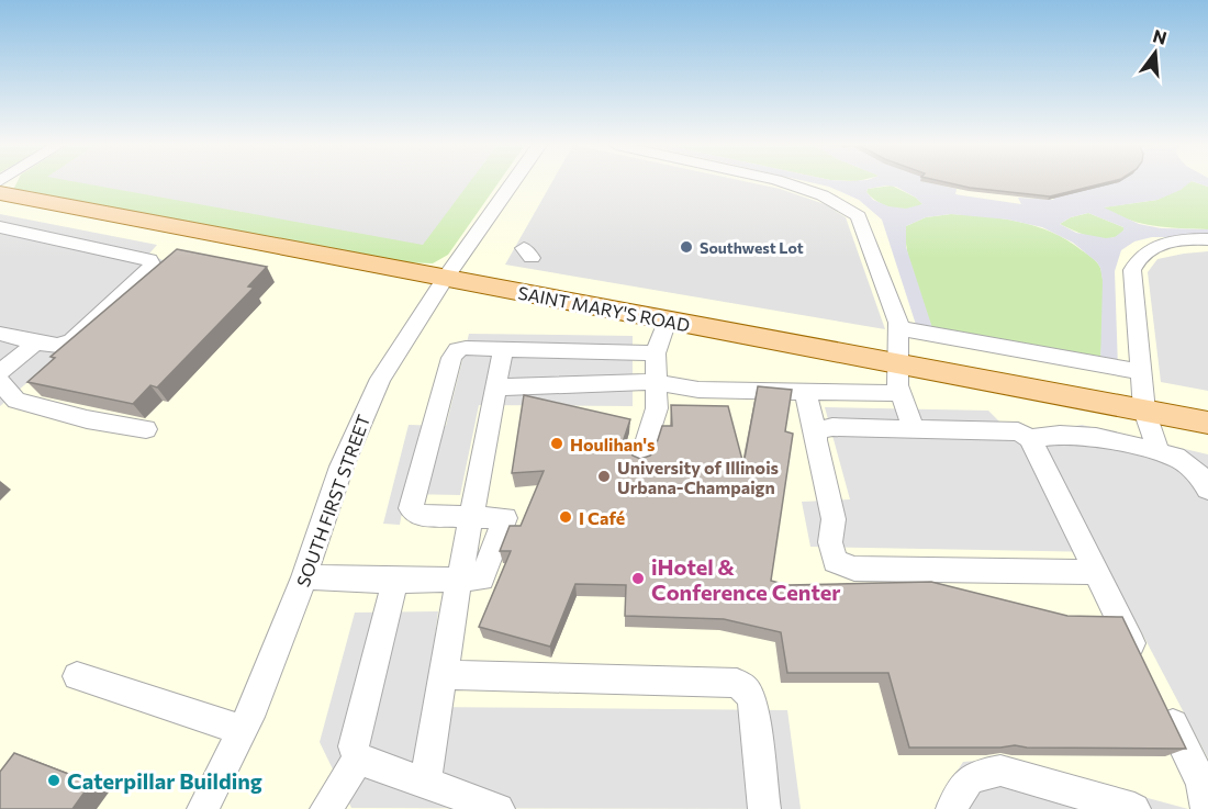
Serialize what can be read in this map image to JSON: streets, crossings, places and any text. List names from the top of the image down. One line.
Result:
{"streets":{"main road":["SAINT MARY'S ROAD"],"street":["SOUTH FIRST STREET"]},"crossings":[["SAINT MARY'S ROAD","SOUTH FIRST STREET"]],"places":["Southwest Lot","Houlihan's","University of Illinois Urbana-Champaign","I Café","iHotel & Conference Center","Caterpillar Building"],"north":"top"}
